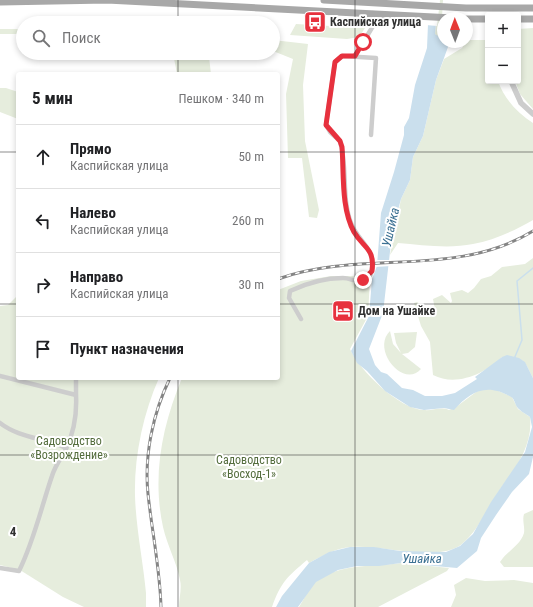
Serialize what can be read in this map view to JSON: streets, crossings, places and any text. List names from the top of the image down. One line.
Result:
{"water":["Ушайка"],"parks":["Садоводство «Возрождение»","Садоводство «Восход-1»"],"places":{"bus stop":["Каспийская улица"],"hotel":["Дом на Ушайке"]},"north":"top","page":{"map_buttons":["+","−"],"search":"Поиск","heading":["5 мин","Пешком · 340 m"],"list":[["Прямо","Каспийская улица","50 m"],["Налево","Каспийская улица","260 m"],["Направо","Каспийская улица","30 m"],"Пункт назначения"]},"grid":{"rows":["4"]}}
